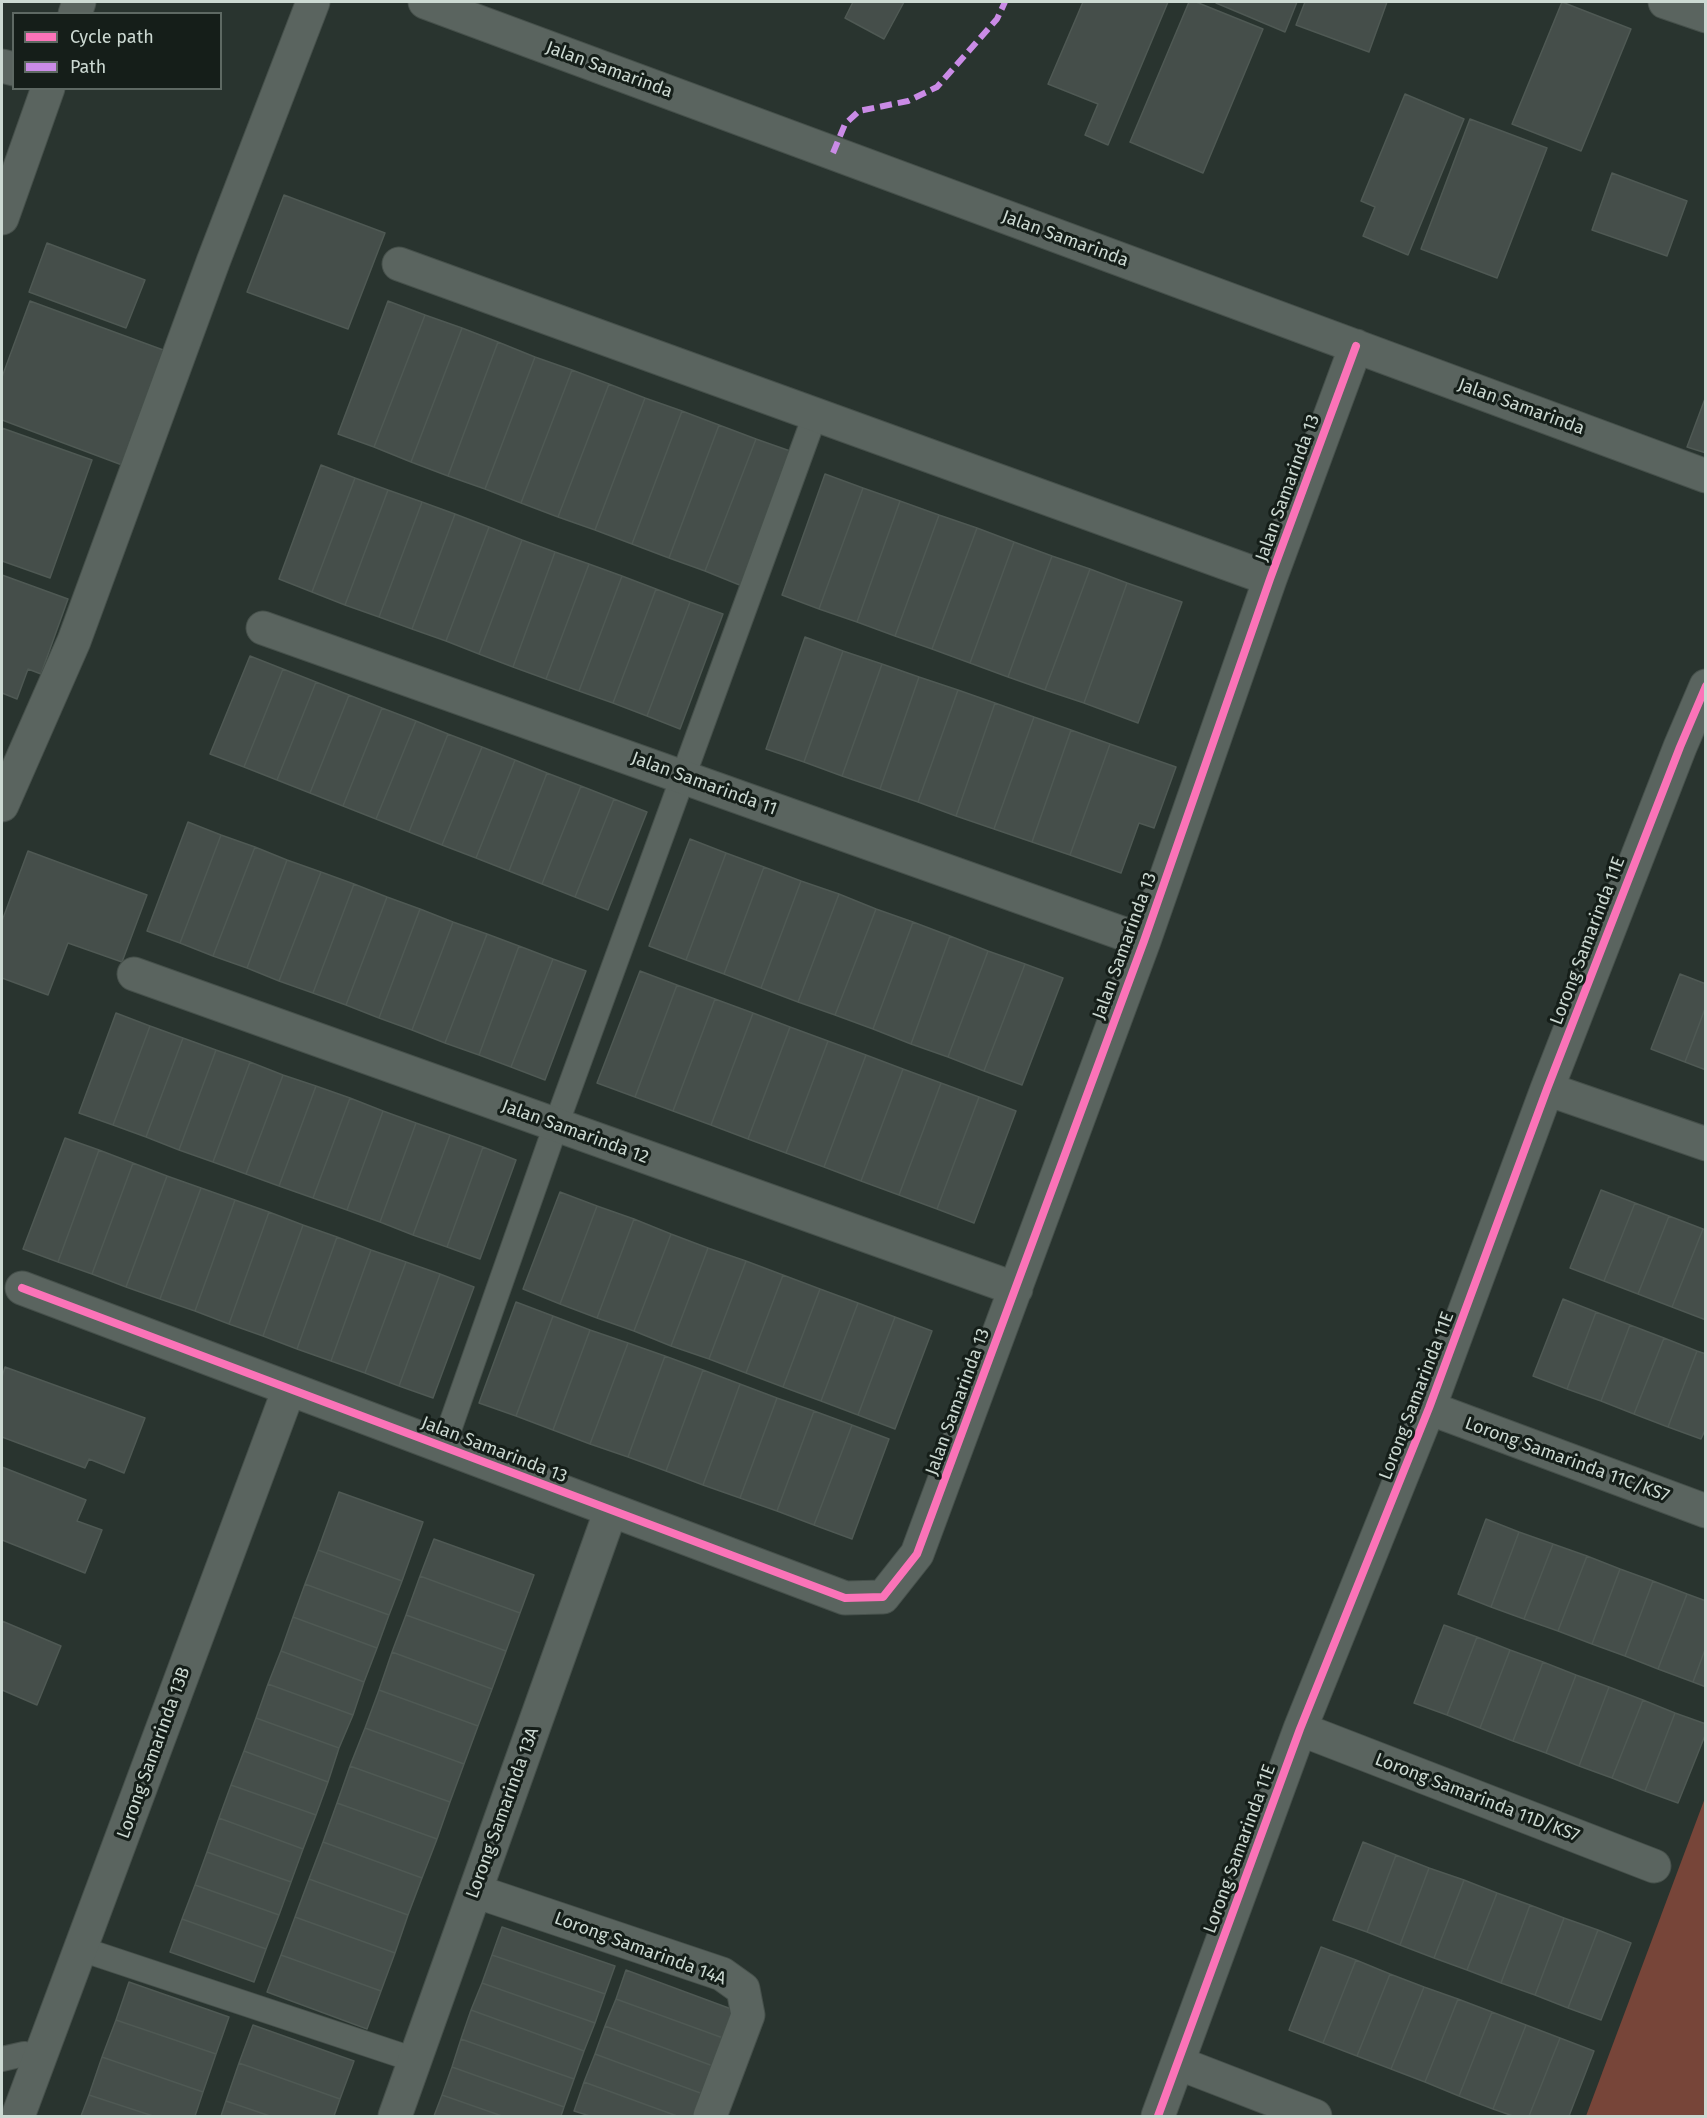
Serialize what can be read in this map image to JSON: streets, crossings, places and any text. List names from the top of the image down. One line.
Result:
{"streets":{"street":["Jalan Samarinda","Jalan Samarinda 13","Jalan Samarinda 11","Lorong Samarinda 11E","Jalan Samarinda 12","Lorong Samarinda 11C/KS7","Lorong Samarinda 13B","Lorong Samarinda 11D/KS7","Lorong Samarinda 13A","Lorong Samarinda 14A"]},"crossings":[["Jalan Samarinda","Jalan Samarinda 13"],["Jalan Samarinda 13","Jalan Samarinda 11"],["Jalan Samarinda 13","Jalan Samarinda 12"],["Jalan Samarinda 13","Lorong Samarinda 13B"],["Jalan Samarinda 13","Lorong Samarinda 13A"],["Lorong Samarinda 11E","Lorong Samarinda 11C/KS7"],["Lorong Samarinda 11E","Lorong Samarinda 11D/KS7"],["Lorong Samarinda 13A","Lorong Samarinda 14A"]],"legend":["Cycle path","Path"]}
